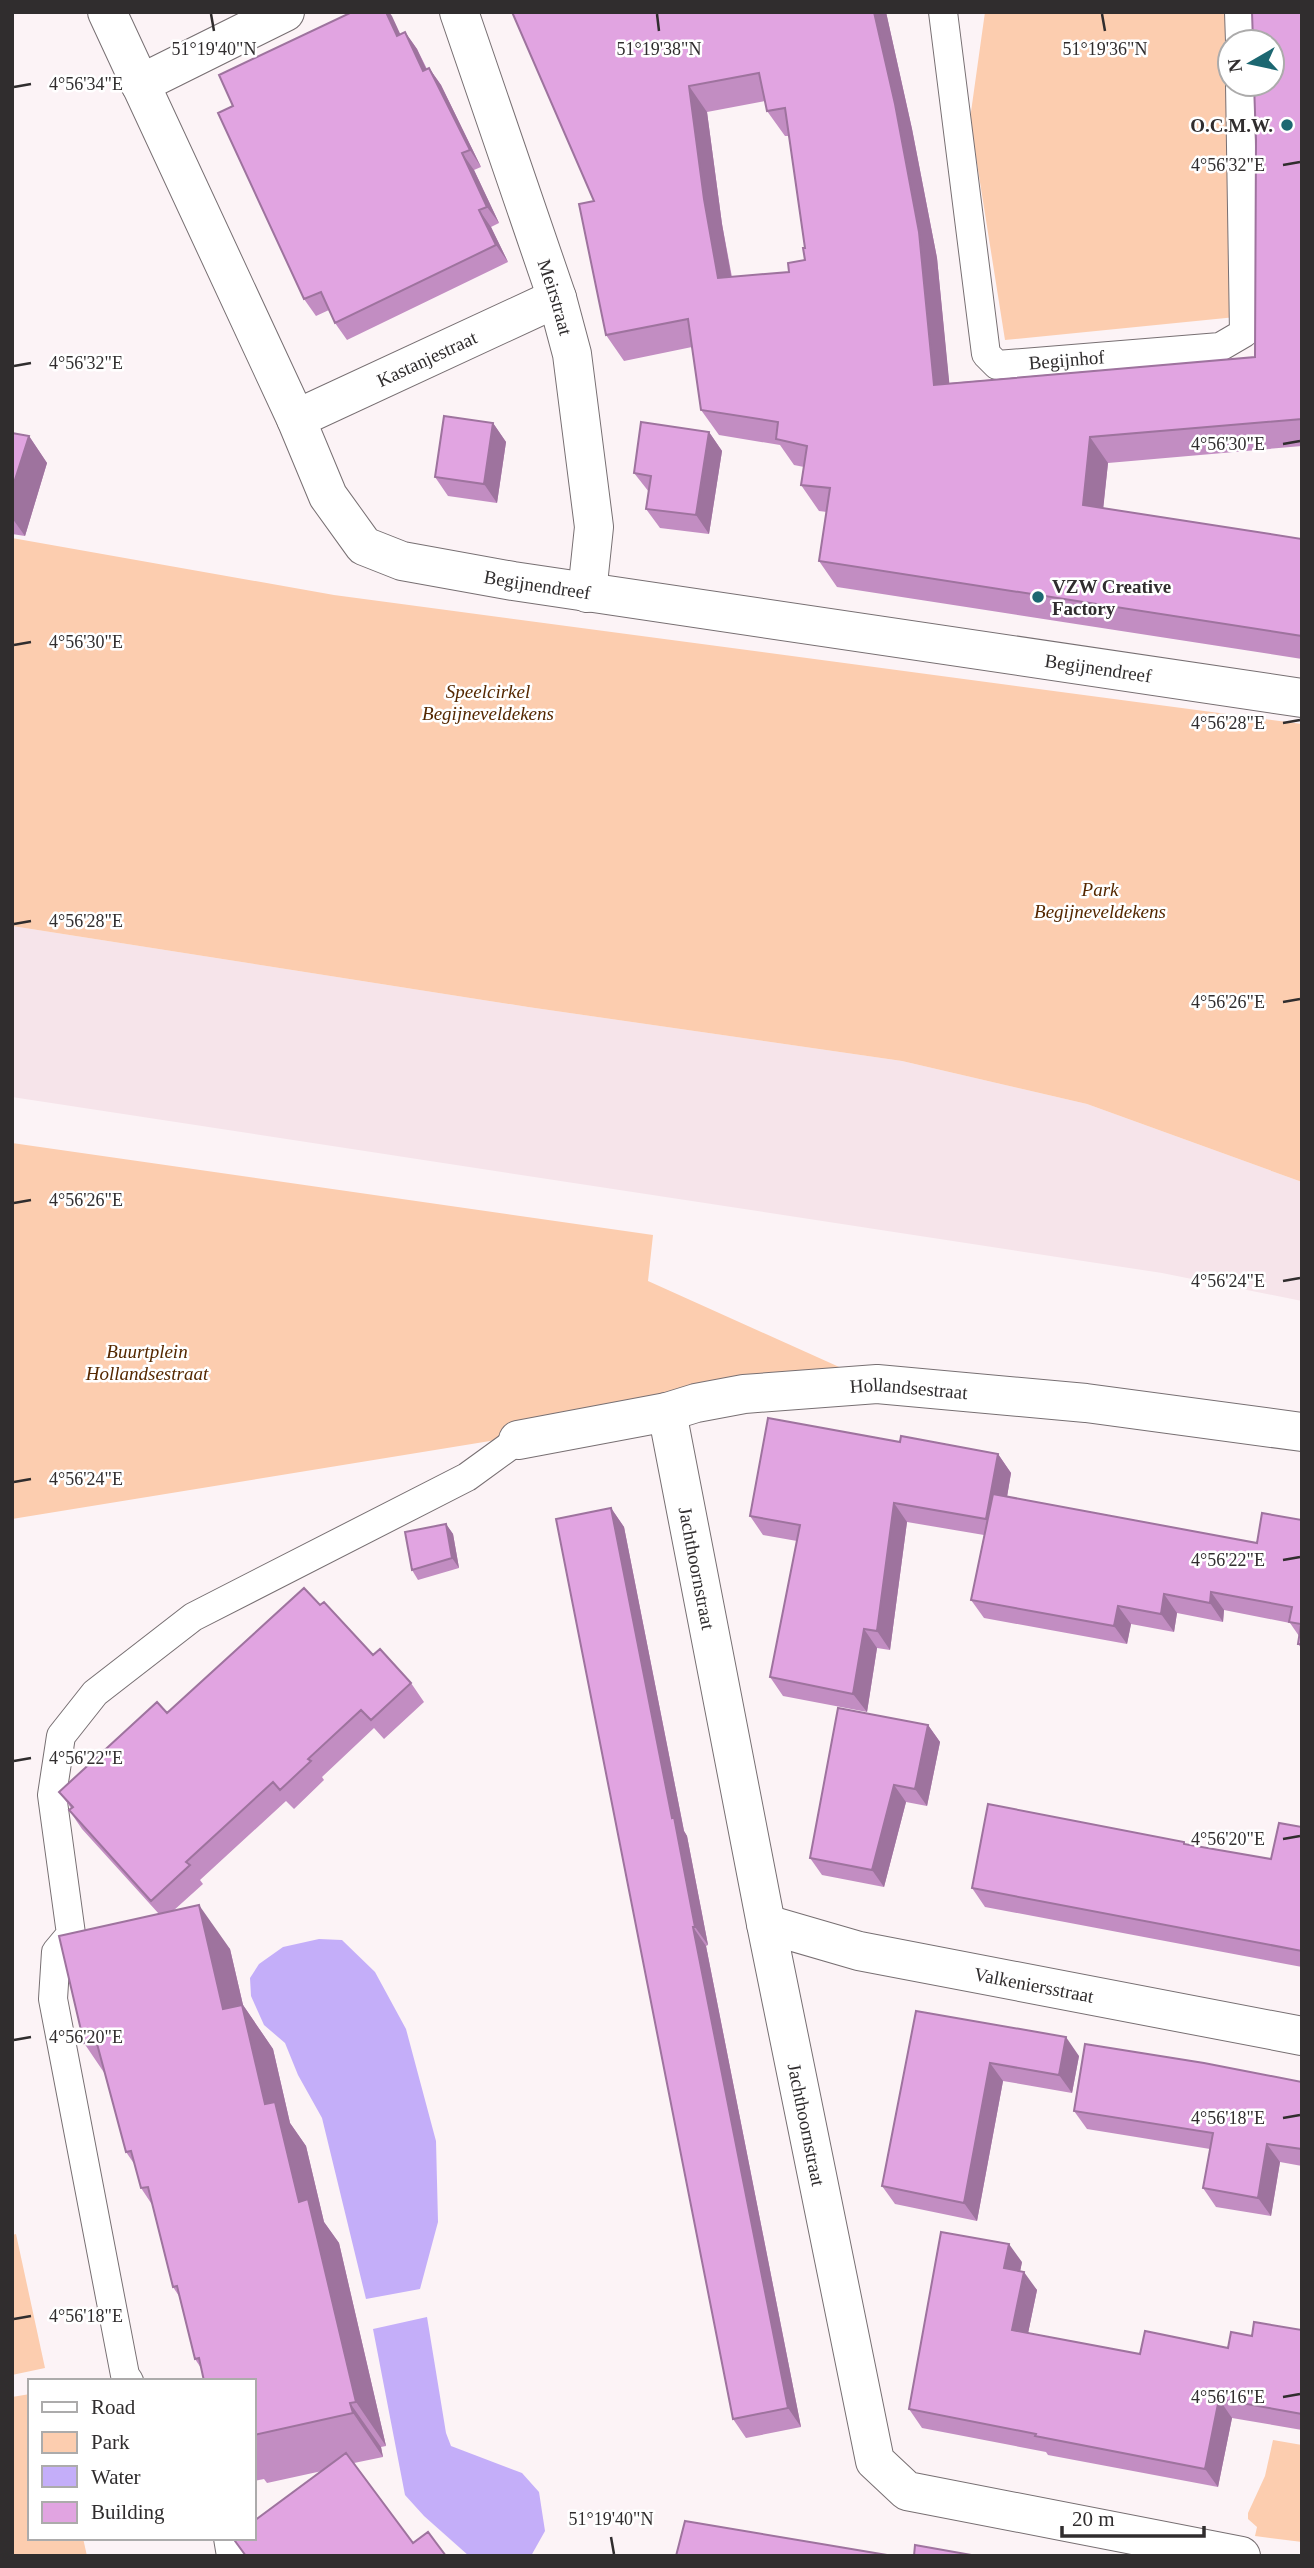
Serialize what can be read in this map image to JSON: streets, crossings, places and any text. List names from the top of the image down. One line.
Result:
{"streets":{"street":["Meirstraat","Kastanjestraat","Begijnendreef","Hollandsestraat","Jachthoornstraat","Valkeniersstraat"],"lane":["Begijnhof"]},"crossings":[["Meirstraat","Kastanjestraat"],["Meirstraat","Begijnendreef"],["Kastanjestraat","Begijnendreef"],["Hollandsestraat","Jachthoornstraat"],["Jachthoornstraat","Valkeniersstraat"]],"parks":["Speelcirkel Begijneveldekens","Park Begijneveldekens","Buurtplein Hollandsestraat"],"places":["O.C.M.W.","VZW Creative Factory"],"legend":["Road","Park","Water","Building"],"scale_bar":"20 m","north":"left","coordinates":["51°19'36\"N","51°19'40\"N","51°19'38\"N","4°56'34\"E","4°56'32\"E","4°56'30\"E","4°56'28\"E","4°56'26\"E","4°56'24\"E","4°56'22\"E","4°56'20\"E","4°56'18\"E","4°56'16\"E"]}
